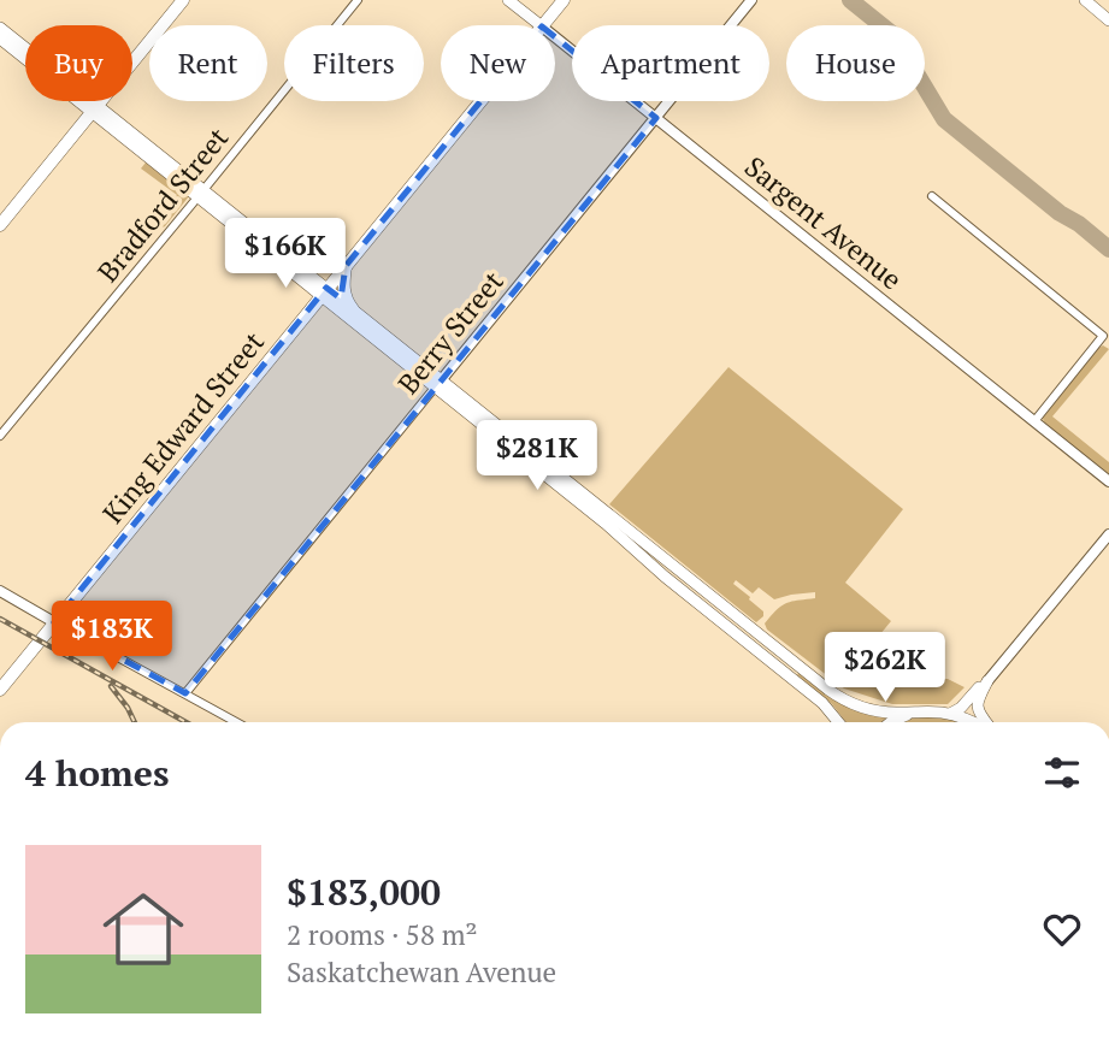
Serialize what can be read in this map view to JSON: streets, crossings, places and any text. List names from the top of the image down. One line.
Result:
{"streets":{"main road":["Sargent Avenue","King Edward Street"],"street":["Bradford Street","Berry Street"]},"crossings":[["Sargent Avenue","Berry Street"]],"page":{"chip":["Buy","Rent","Filters","New","Apartment","House"],"price":["$166K","$281K","$183K","$262K"],"heading":"4 homes","list":[{"name":"$183,000","note":"2 rooms · 58 m² · Saskatchewan Avenue"}]}}
